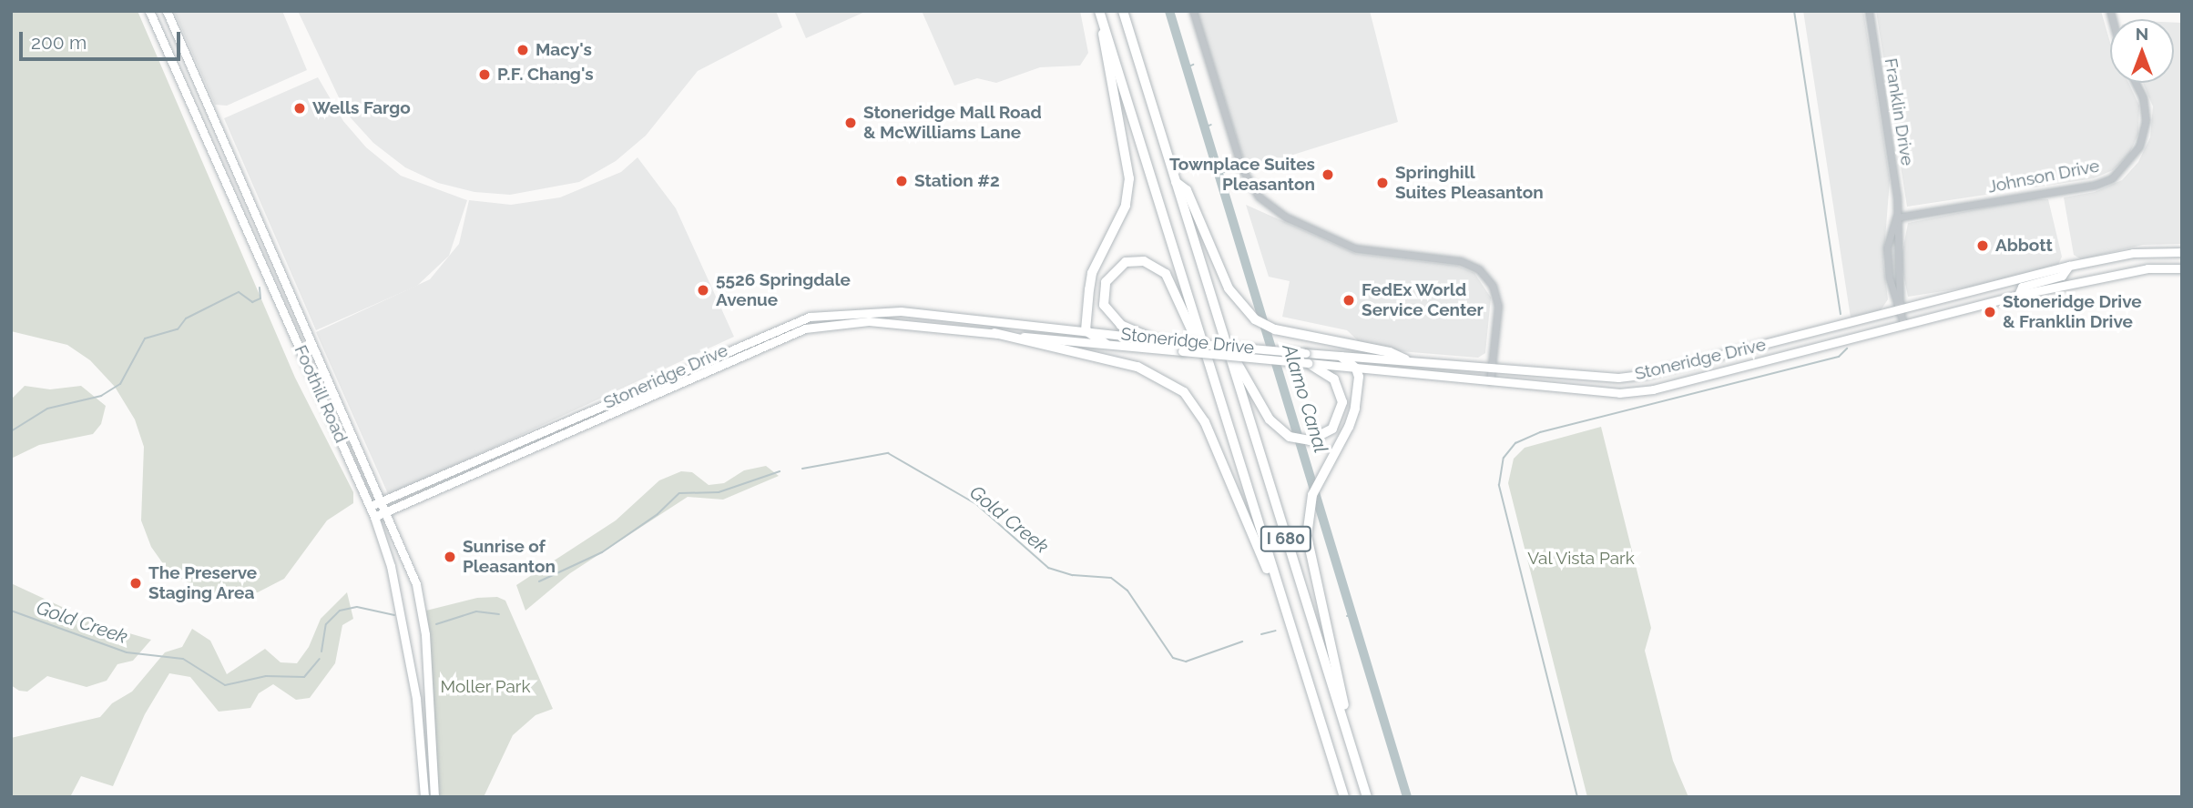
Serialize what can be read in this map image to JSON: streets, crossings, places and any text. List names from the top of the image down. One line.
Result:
{"streets":{"highway":["I 680"],"main road":["Stoneridge Drive","Foothill Road"],"street":["Franklin Drive","Johnson Drive"]},"crossings":[["Franklin Drive","Johnson Drive"],["Franklin Drive","Stoneridge Drive"],["Stoneridge Drive","Foothill Road"]],"water":["Alamo Canal","Gold Creek"],"parks":["Val Vista Park","Moller Park"],"places":["Macy's","P.F. Chang's","Wells Fargo","Stoneridge Mall Road & McWilliams Lane","Townplace Suites Pleasanton","Station #2","Springhill Suites Pleasanton","Abbott","5526 Springdale Avenue","FedEx World Service Center","Stoneridge Drive & Franklin Drive","Sunrise of Pleasanton","The Preserve Staging Area"],"scale_bar":"200 m","north":"top"}
